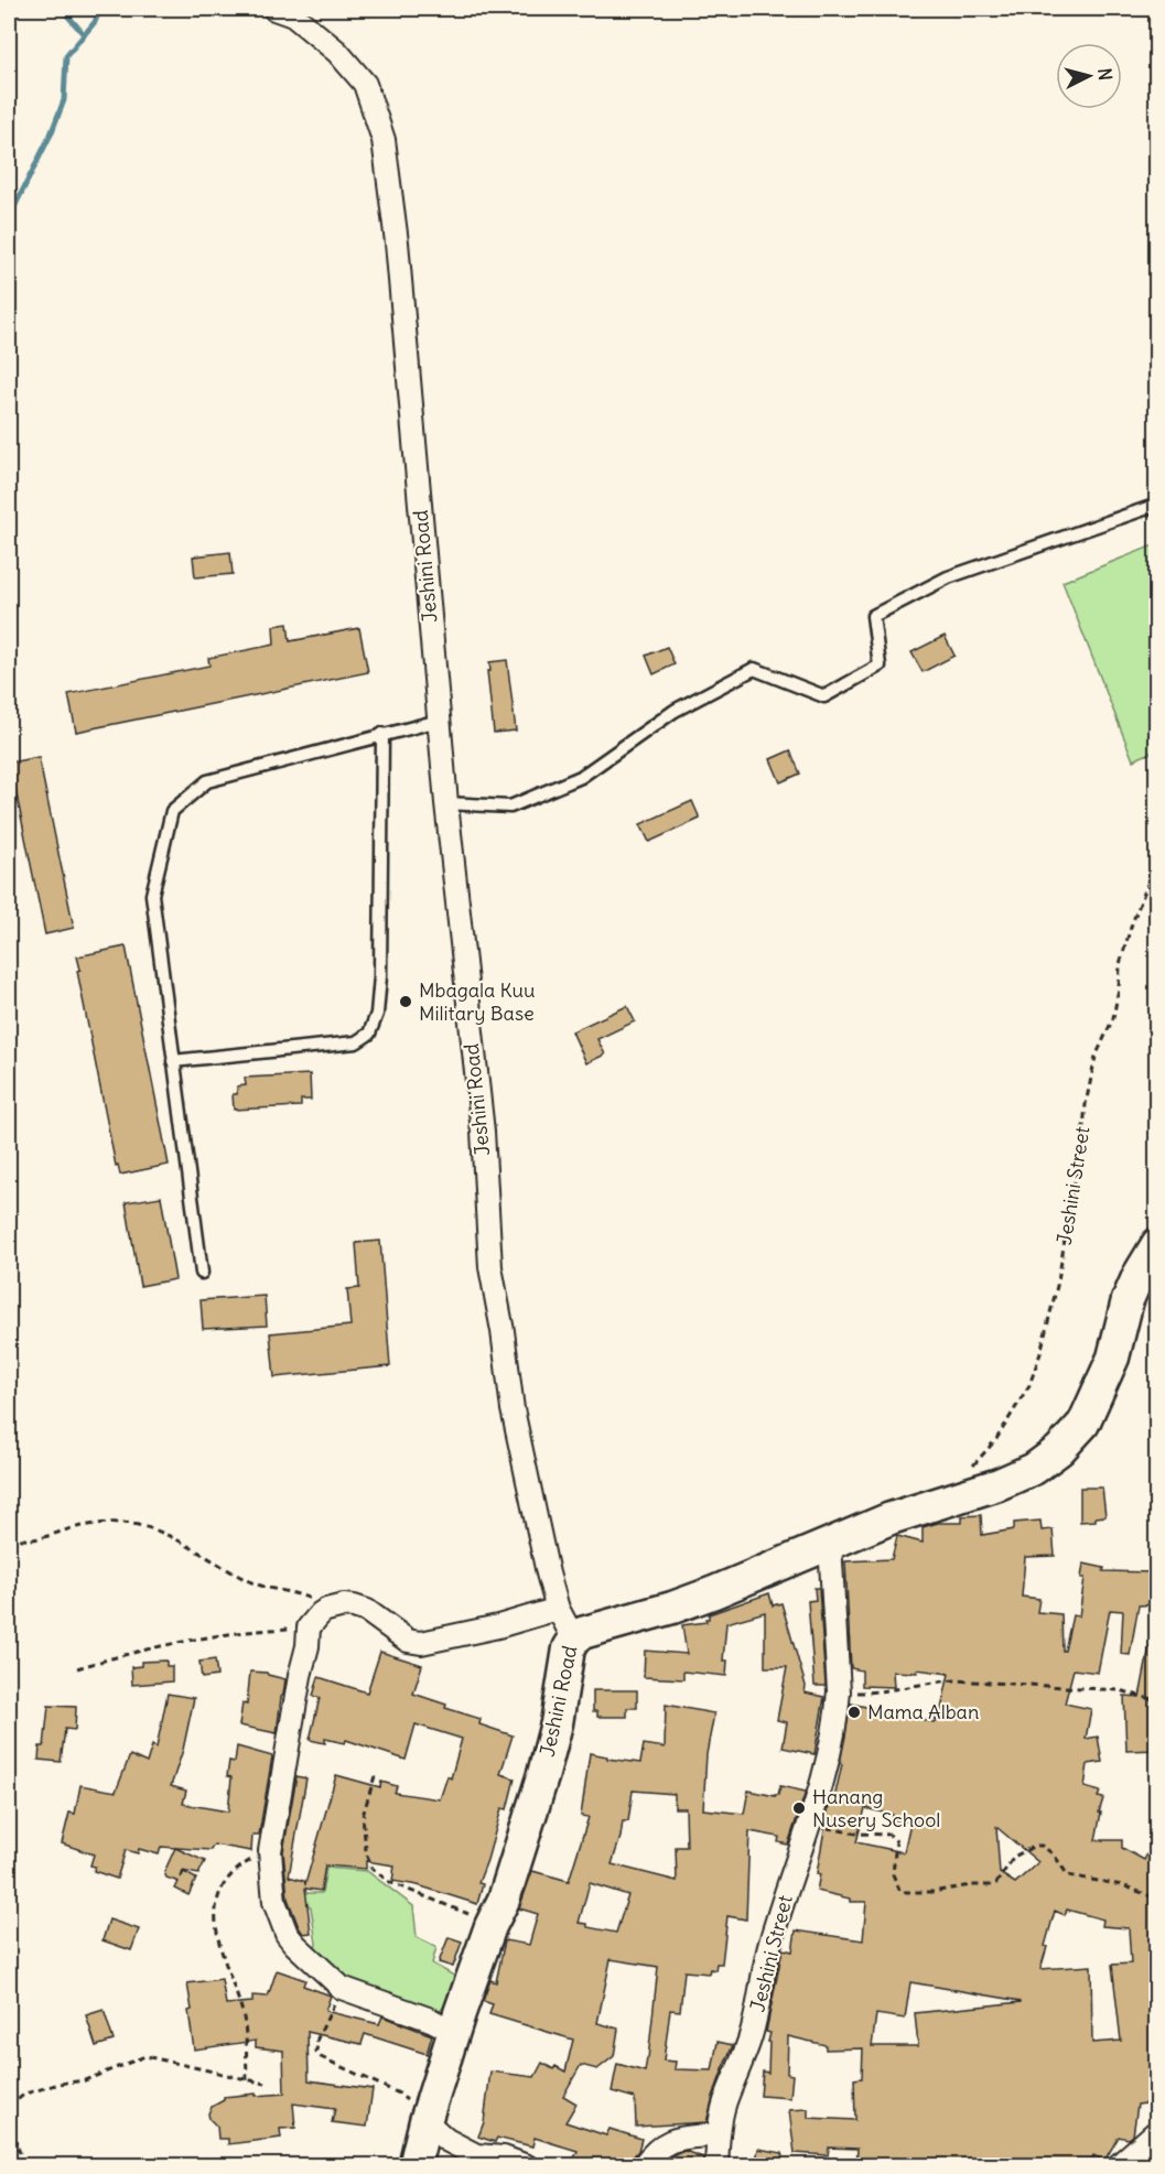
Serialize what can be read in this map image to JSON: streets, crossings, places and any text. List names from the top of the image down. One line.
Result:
{"streets":{"street":["Jeshini Road","Jeshini Street"]},"places":["Mbagala Kuu Military Base","Mama Alban","Hanang Nusery School"],"north":"right"}
